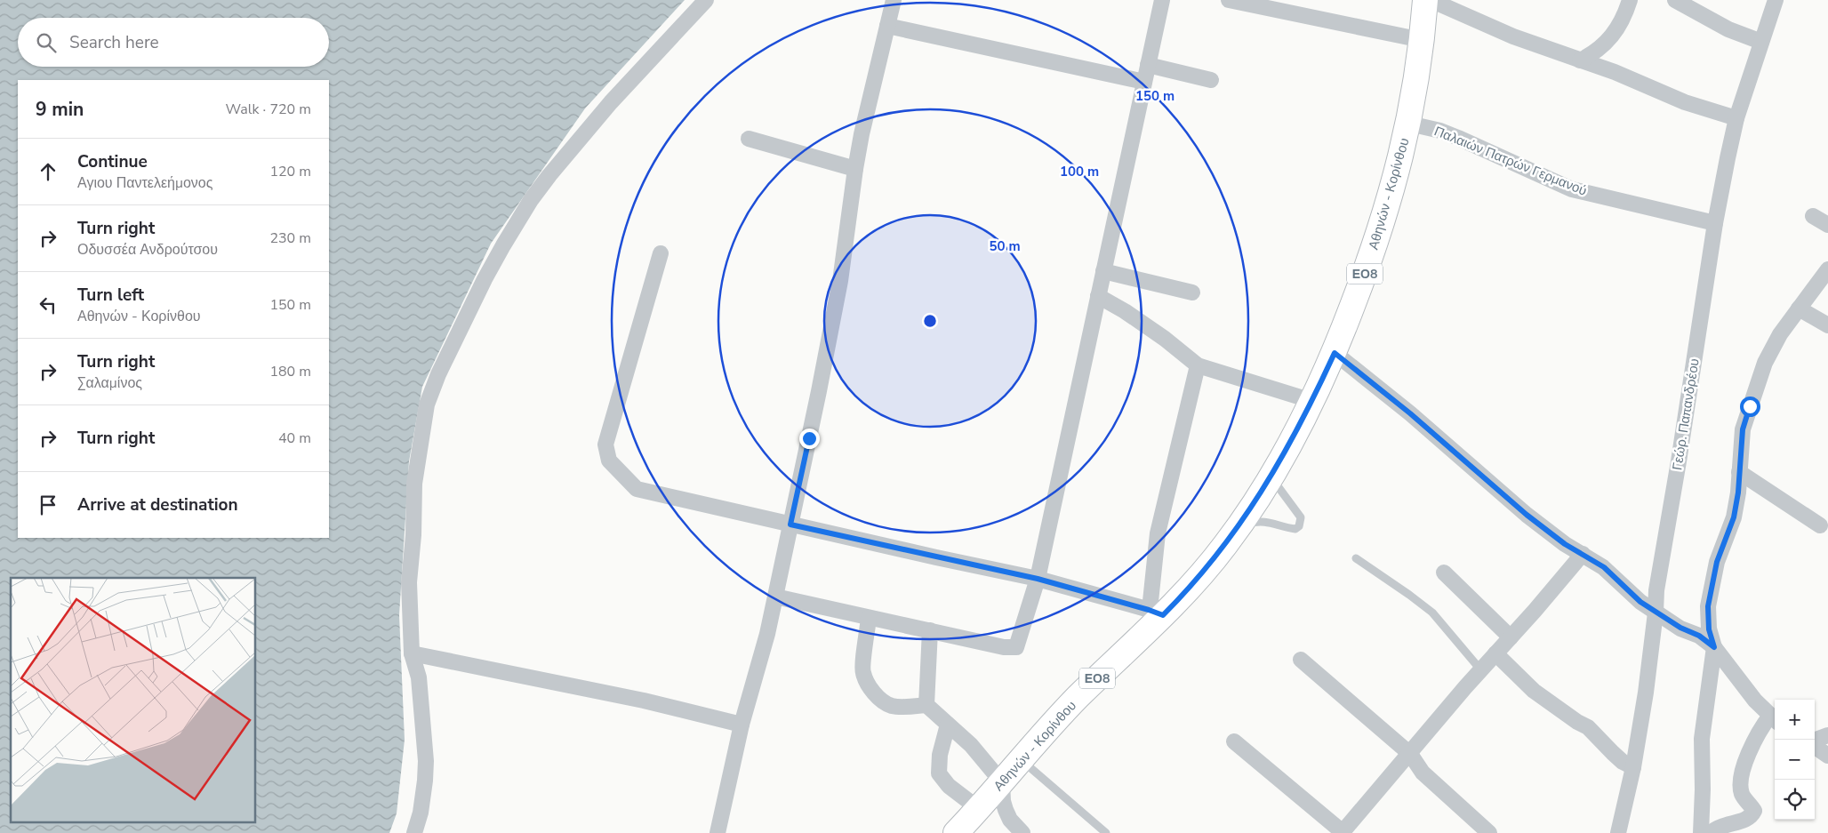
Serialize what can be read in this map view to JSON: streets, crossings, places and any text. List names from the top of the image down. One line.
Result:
{"streets":{"main road":["Αθηνών - Κορίνθου","ΕΟ8"],"street":["Παλαιών Πατρών Γερμανού","Γεώρ. Παπανδρέου"]},"crossings":[["Παλαιών Πατρών Γερμανού","Αθηνών - Κορίνθου"],["Παλαιών Πατρών Γερμανού","Γεώρ. Παπανδρέου"]],"page":{"search":"Search here","heading":["9 min","Walk · 720 m"],"list":[["Continue","Αγιου Παντελεήμονος","120 m"],["Turn right","Οδυσσέα Ανδρούτσου","230 m"],["Turn left","Αθηνών - Κορίνθου","150 m"],["Turn right","Σαλαμίνος","180 m"],["Turn right","40 m"],"Arrive at destination"],"map_buttons":["+","−"]},"rings":["150 m","100 m","50 m"]}
